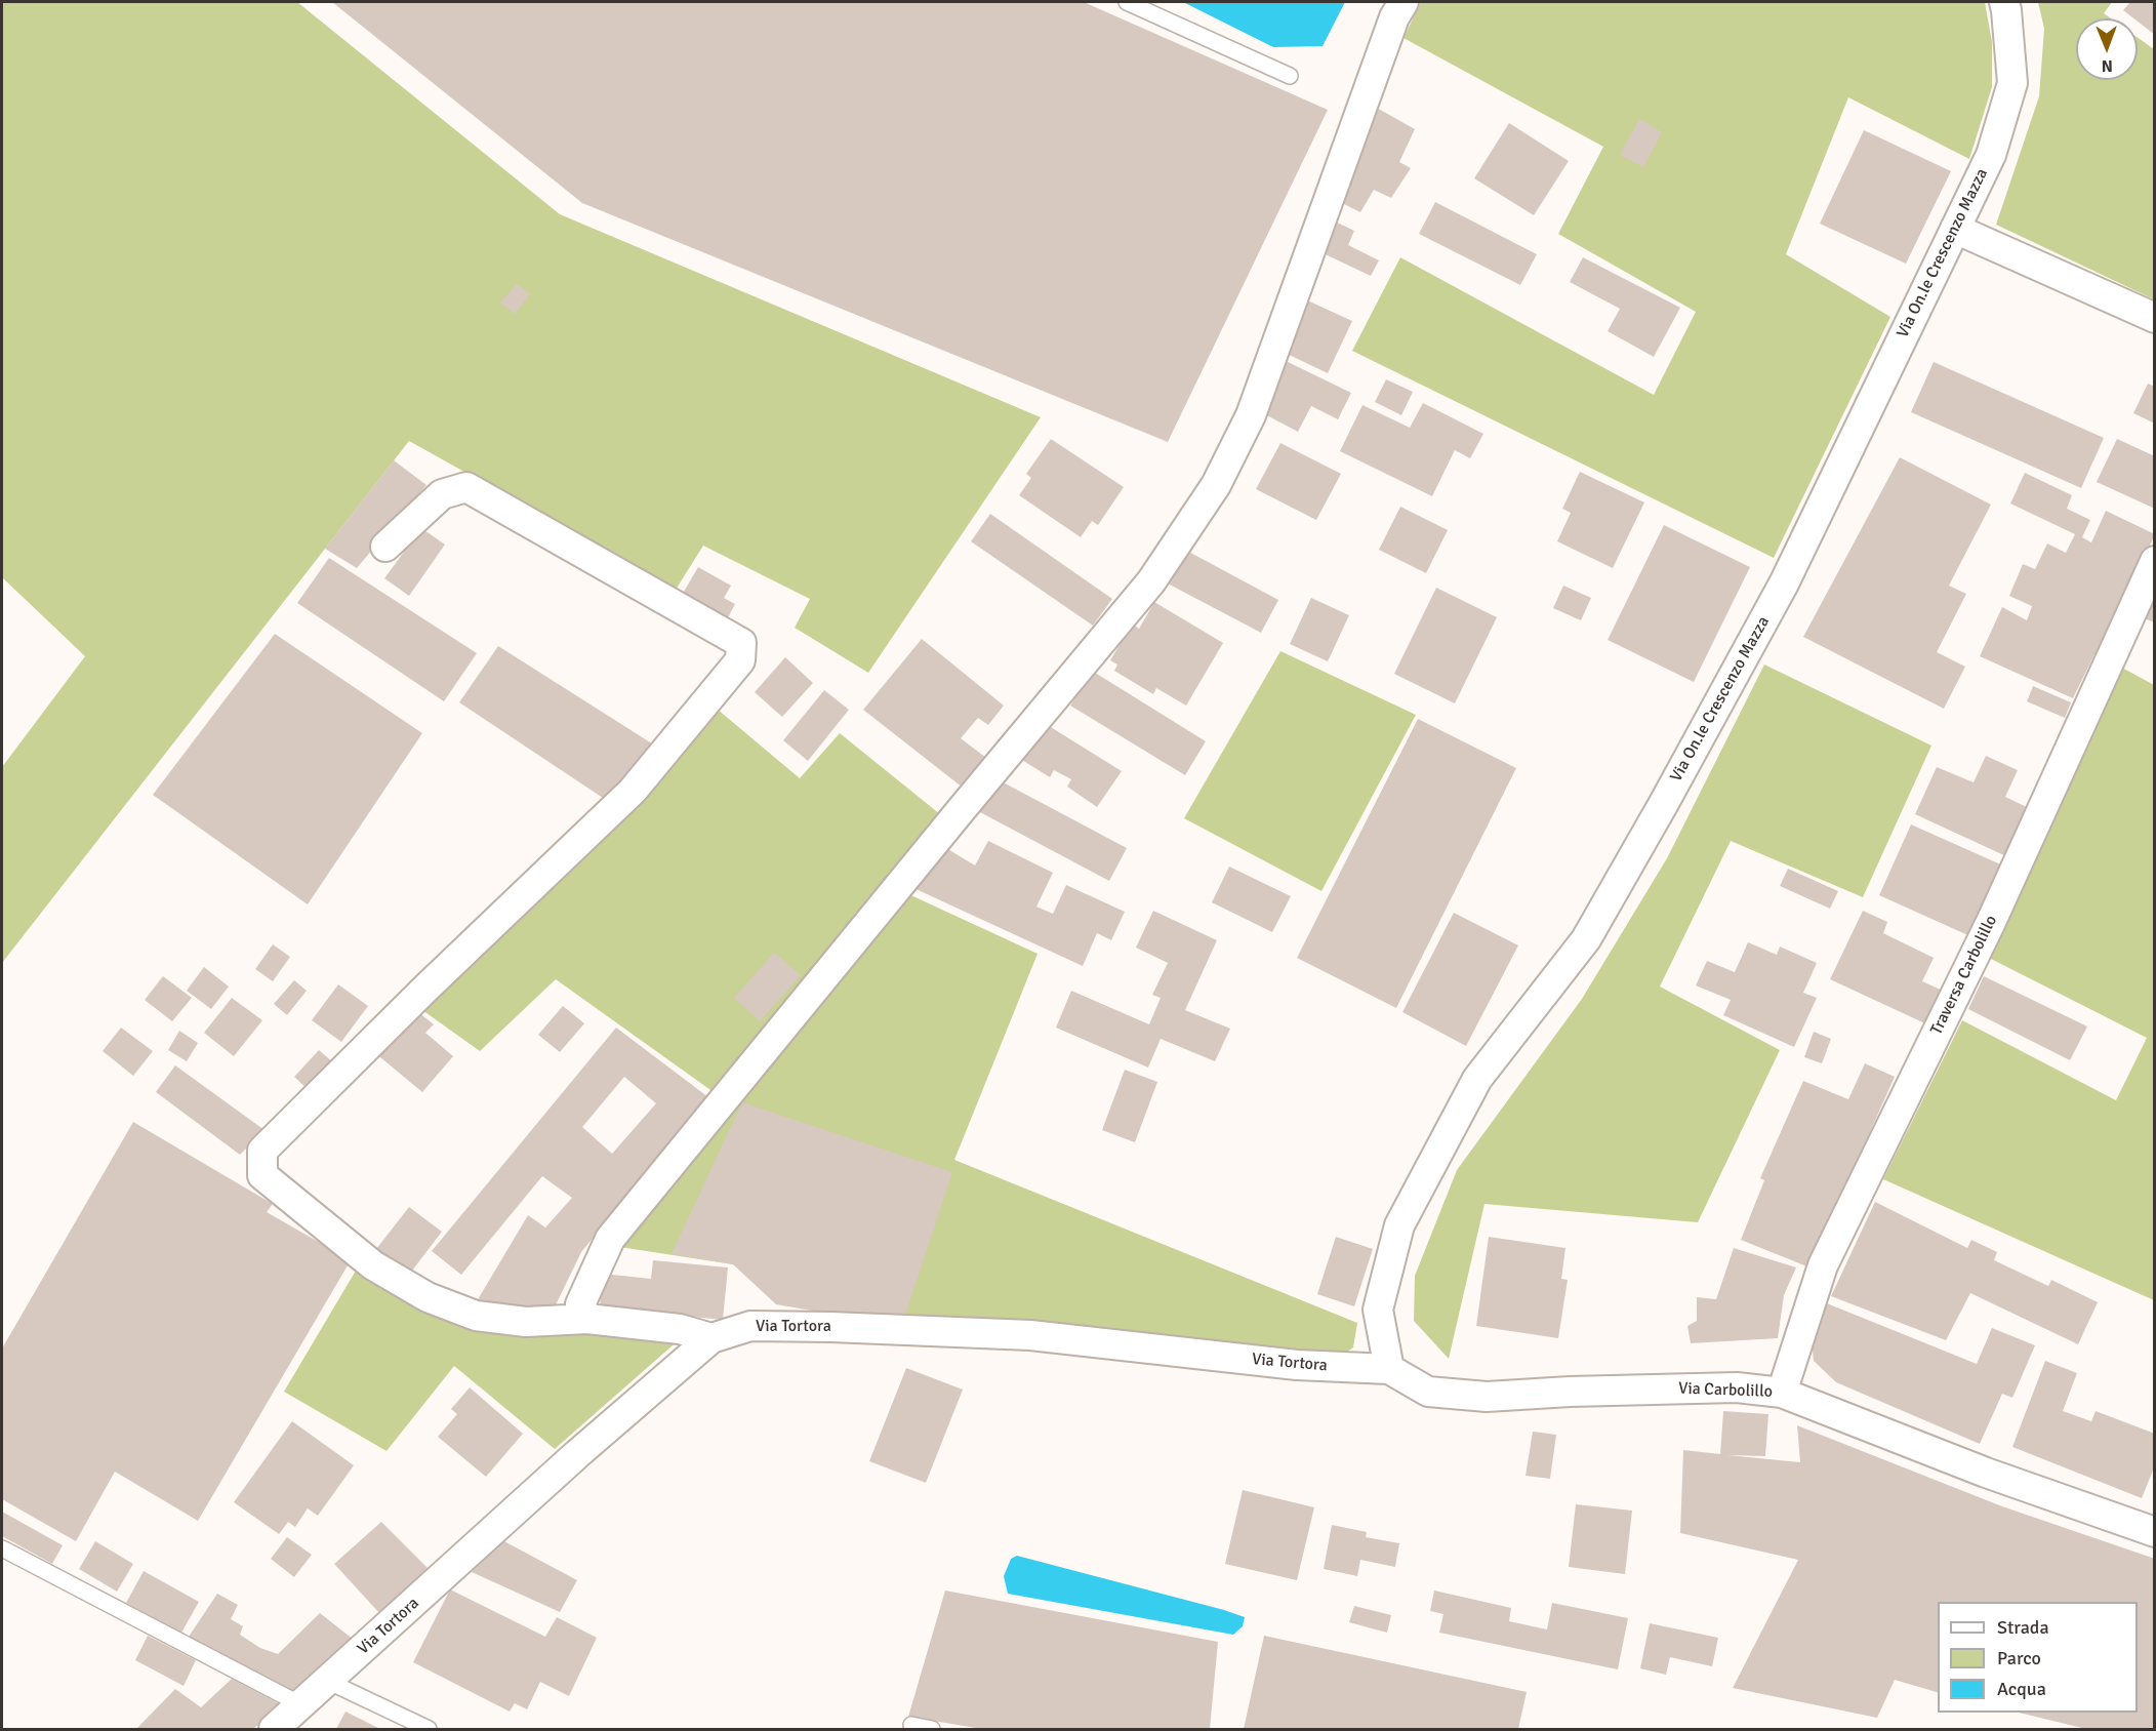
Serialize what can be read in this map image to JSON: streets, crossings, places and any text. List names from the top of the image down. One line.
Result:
{"streets":{"street":["Via On.le Crescenzo Mazza","Traversa Carbolillo","Via Tortora","Via Carbolillo"]},"crossings":[["Via On.le Crescenzo Mazza","Via Tortora"],["Via On.le Crescenzo Mazza","Via Carbolillo"],["Traversa Carbolillo","Via Carbolillo"],["Via Tortora","Via Carbolillo"]],"legend":["Strada","Parco","Acqua"],"north":"bottom"}
